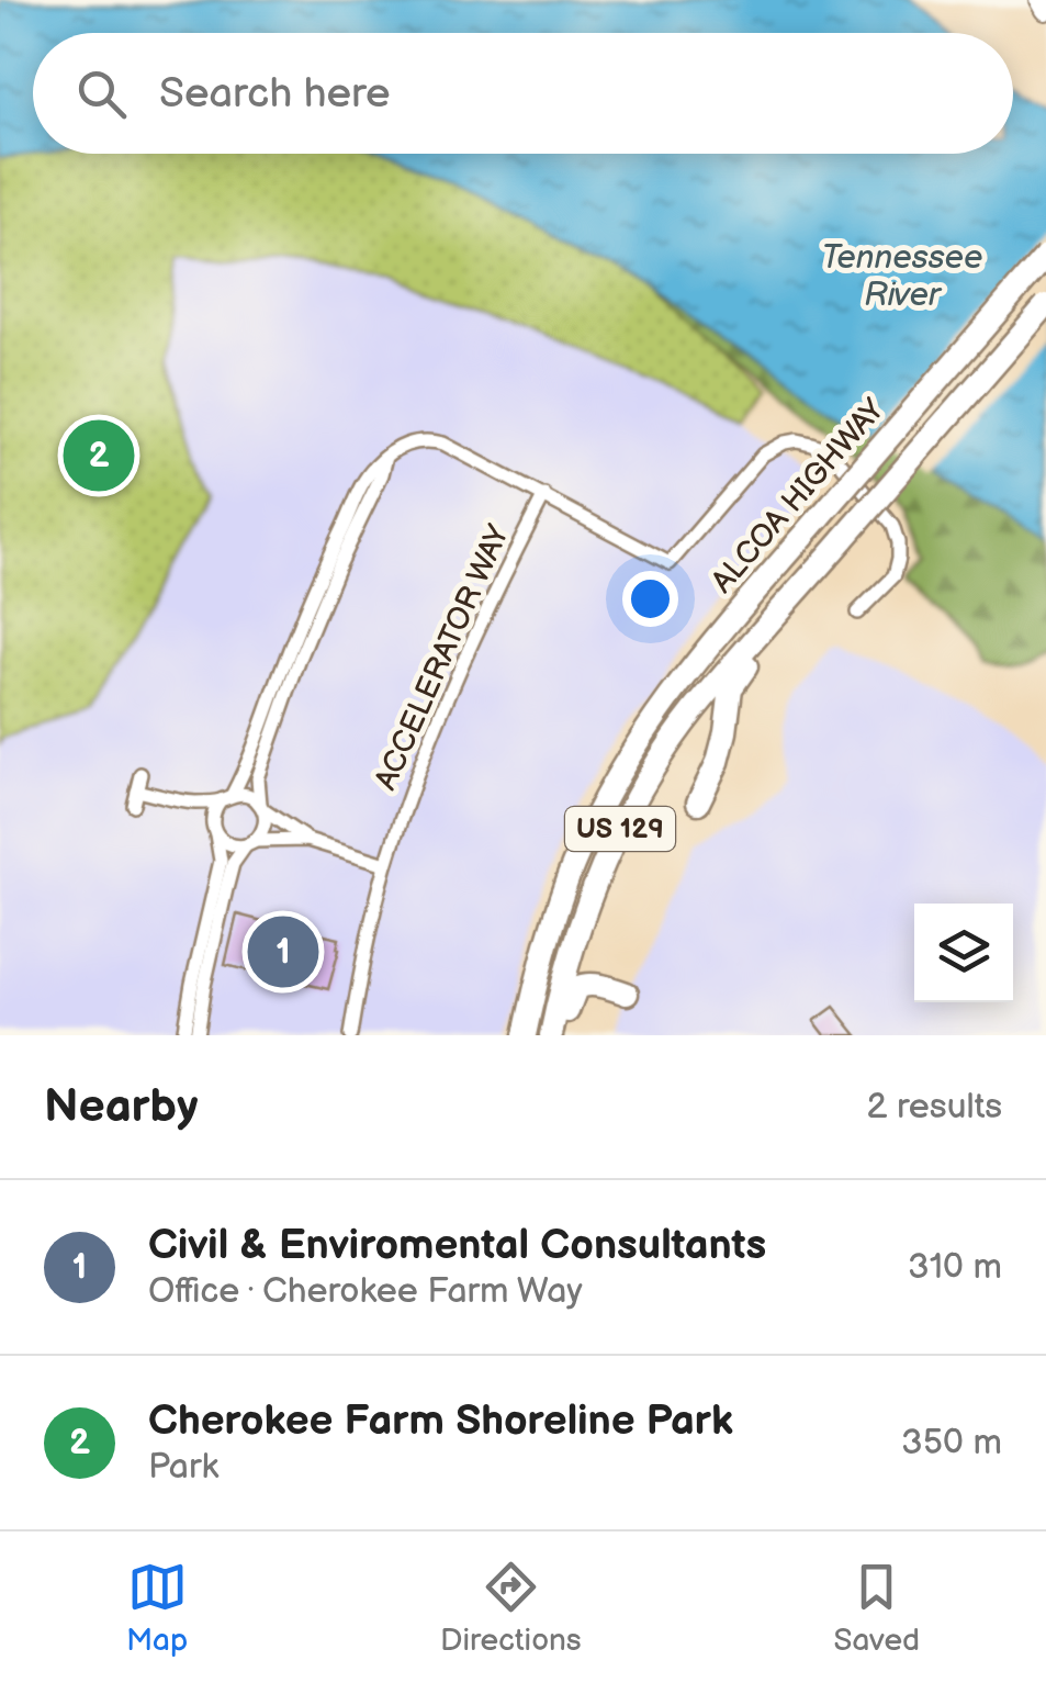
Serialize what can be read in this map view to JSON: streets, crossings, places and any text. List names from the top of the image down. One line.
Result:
{"streets":{"highway":["ALCOA HIGHWAY","US 129"],"street":["ACCELERATOR WAY"]},"water":["Tennessee River"],"page":{"search":"Search here","pins":["2","1"],"heading":["Nearby","2 results"],"list":[{"mark":"1","name":"Civil & Enviromental Consultants","note":"Office · Cherokee Farm Way","value":"310 m"},{"mark":"2","name":"Cherokee Farm Shoreline Park","note":"Park","value":"350 m"}],"nav":["Map","Directions","Saved"]}}
